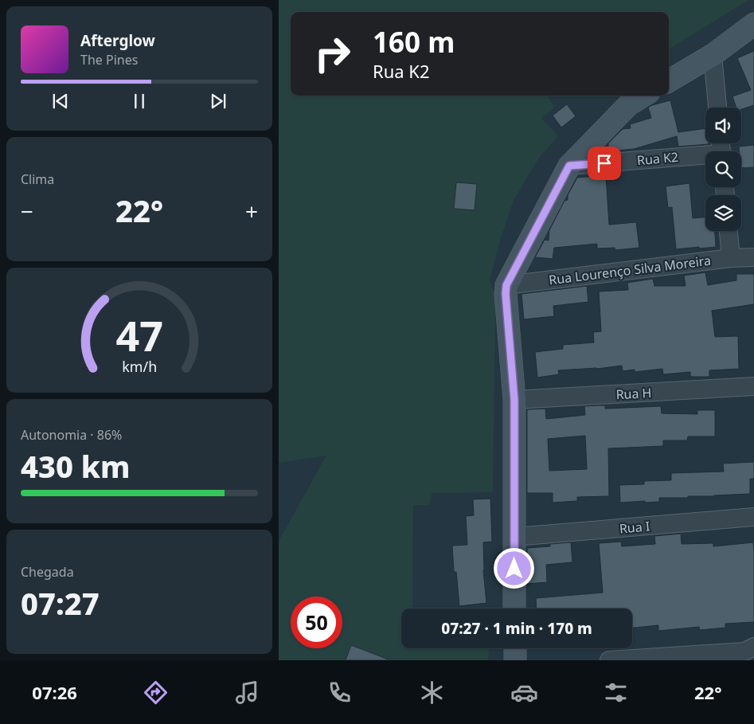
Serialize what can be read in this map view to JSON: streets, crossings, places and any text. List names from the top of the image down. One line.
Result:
{"streets":{"street":["Rua K2","Rua Lourenço Silva Moreira","Rua H","Rua I"]},"page":{"turn":["160 m","Rua K2"],"song":["Afterglow","The Pines"],"tile":["Clima",["Autonomia · 86%","430 km"],["Chegada","07:27"]],"heat":["−","22°","+"],"limit":"50","trip":"07:27 · 1 min · 170 m","tabs":["07:26","22°"],"gauge":["47","km/h"]}}
